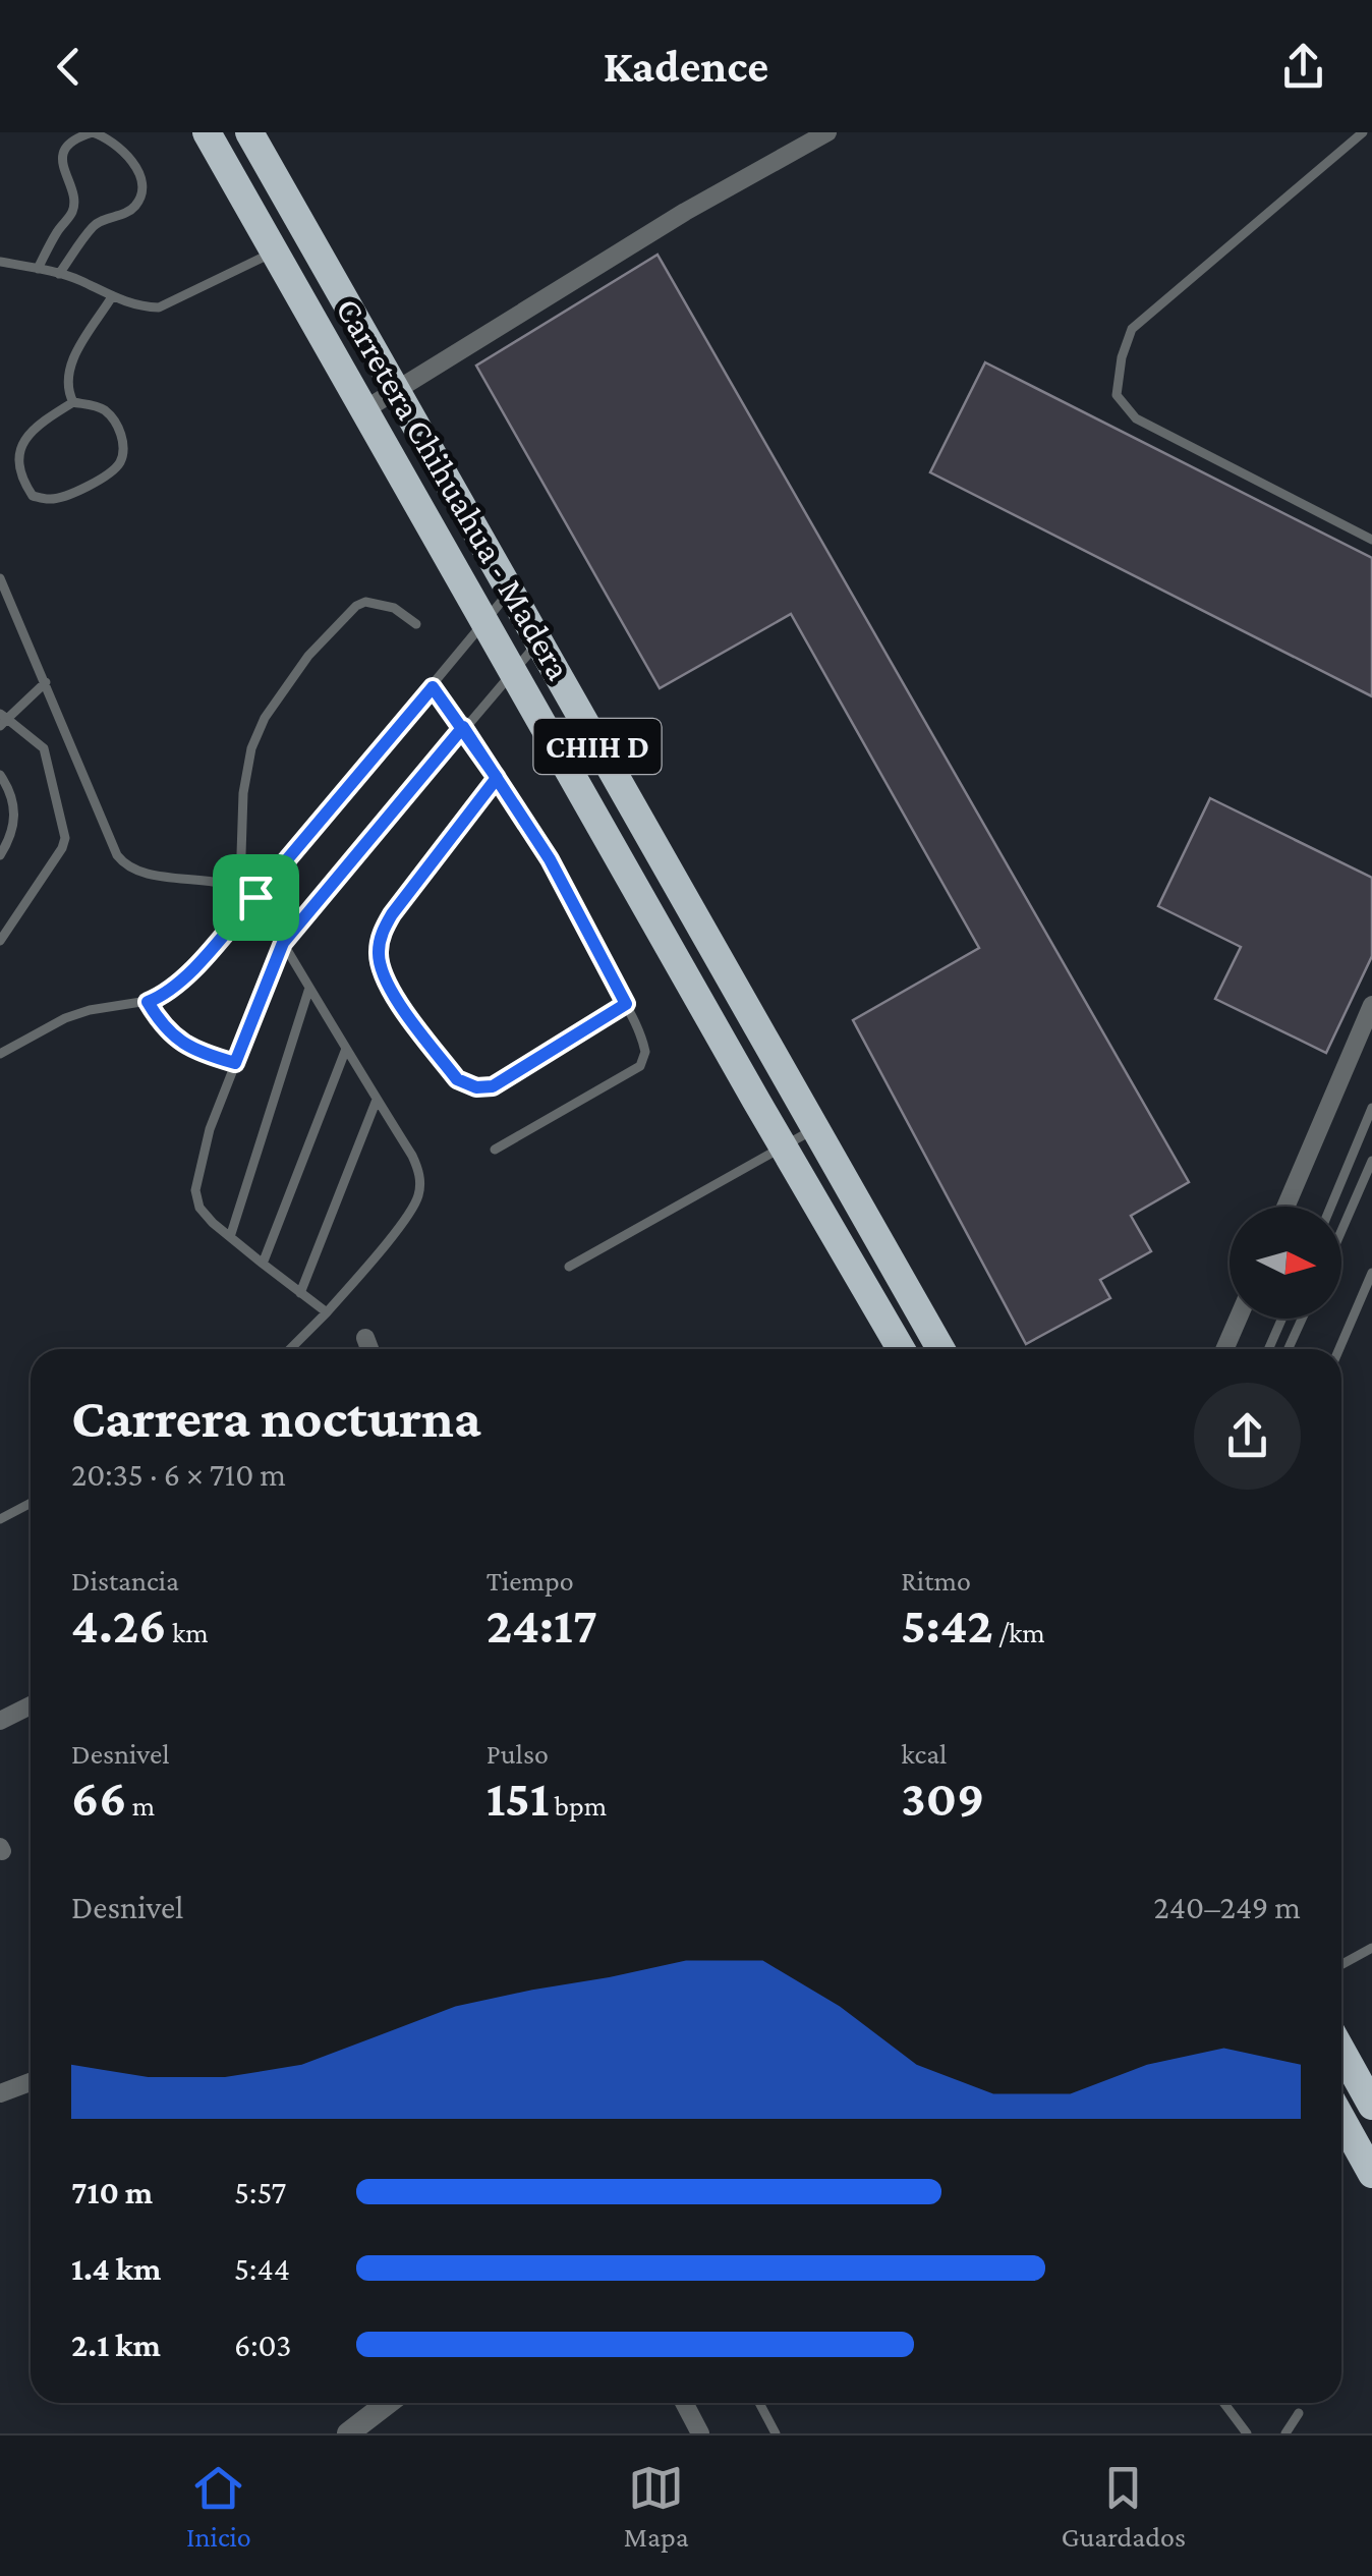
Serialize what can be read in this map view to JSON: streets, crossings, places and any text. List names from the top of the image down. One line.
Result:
{"streets":{"highway":["Carretera Chihuahua - Madera","CHIH D"]},"north":"right","page":{"header":"Kadence","heading":["Carrera nocturna","20:35 · 6 × 710 m"],"stats":[["Distancia","4.26 km"],["Tiempo","24:17"],["Ritmo","5:42 /km"],["Desnivel","66 m"],["Pulso","151 bpm"],["kcal","309"]],"chart":["Desnivel","240–249 m"],"list":[{"name":"710 m","note":"5:57"},{"name":"1.4 km","note":"5:44"},{"name":"2.1 km","note":"6:03"}],"tabs":["Inicio","Mapa","Guardados"]}}
